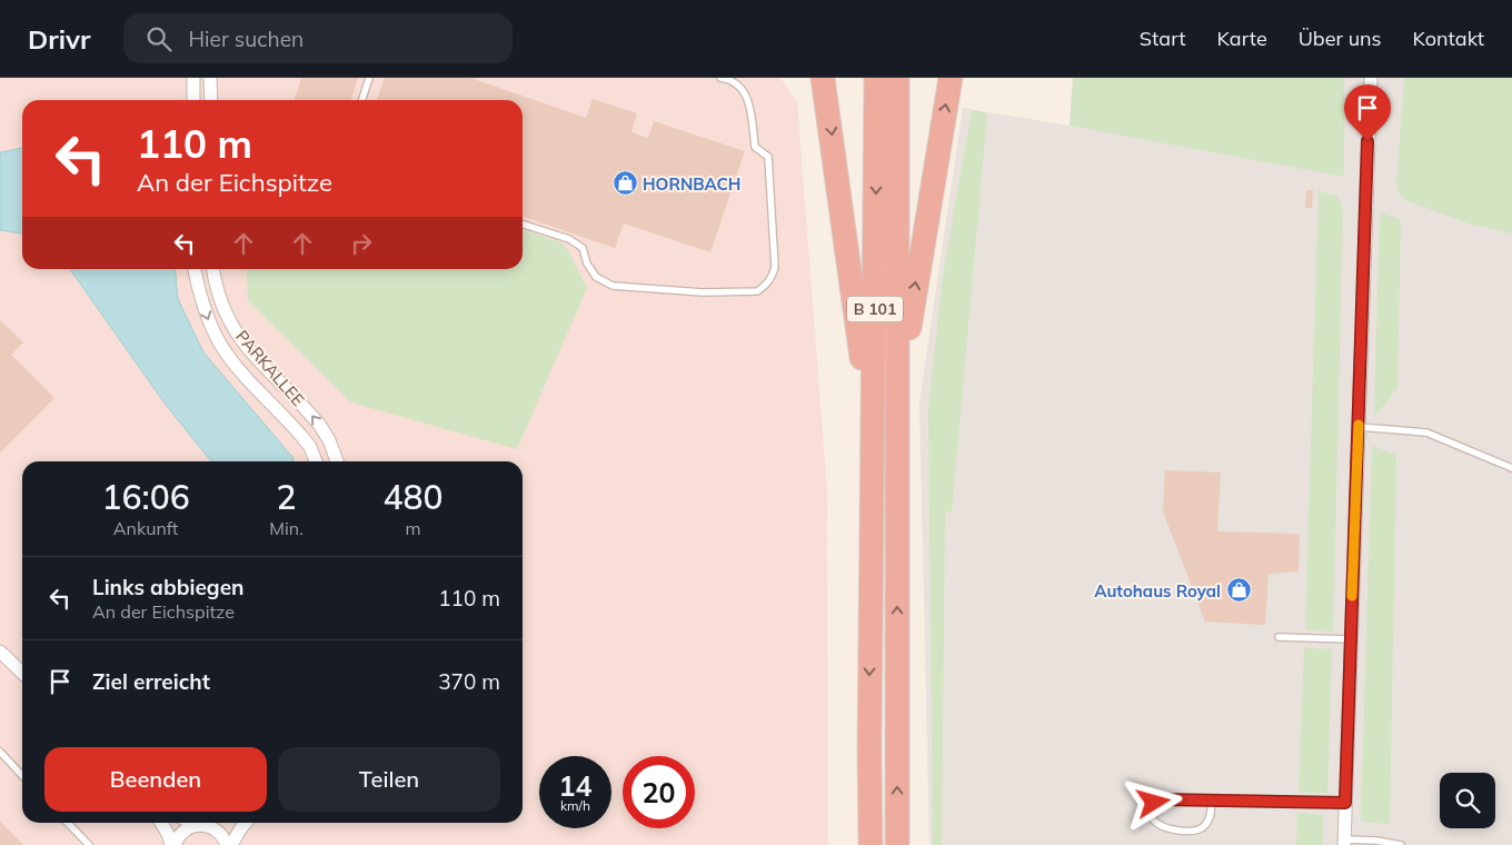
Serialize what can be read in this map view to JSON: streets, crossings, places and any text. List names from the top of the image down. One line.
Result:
{"streets":{"highway":["B 101"],"street":["PARKALLEE"]},"places":{"shop":["HORNBACH","Autohaus Royal"]},"page":{"header":"Drivr","search":"Hier suchen","nav":["Start","Karte","Über uns","Kontakt"],"turn":["110 m","An der Eichspitze"],"eta":["16:06","Ankunft","2","Min.","480","m"],"list":[{"name":"Links abbiegen","note":"An der Eichspitze","value":"110 m"},{"name":"Ziel erreicht","value":"370 m"}],"buttons":["Beenden","Teilen"],"speed":"14 km/h","limit":"20"}}
